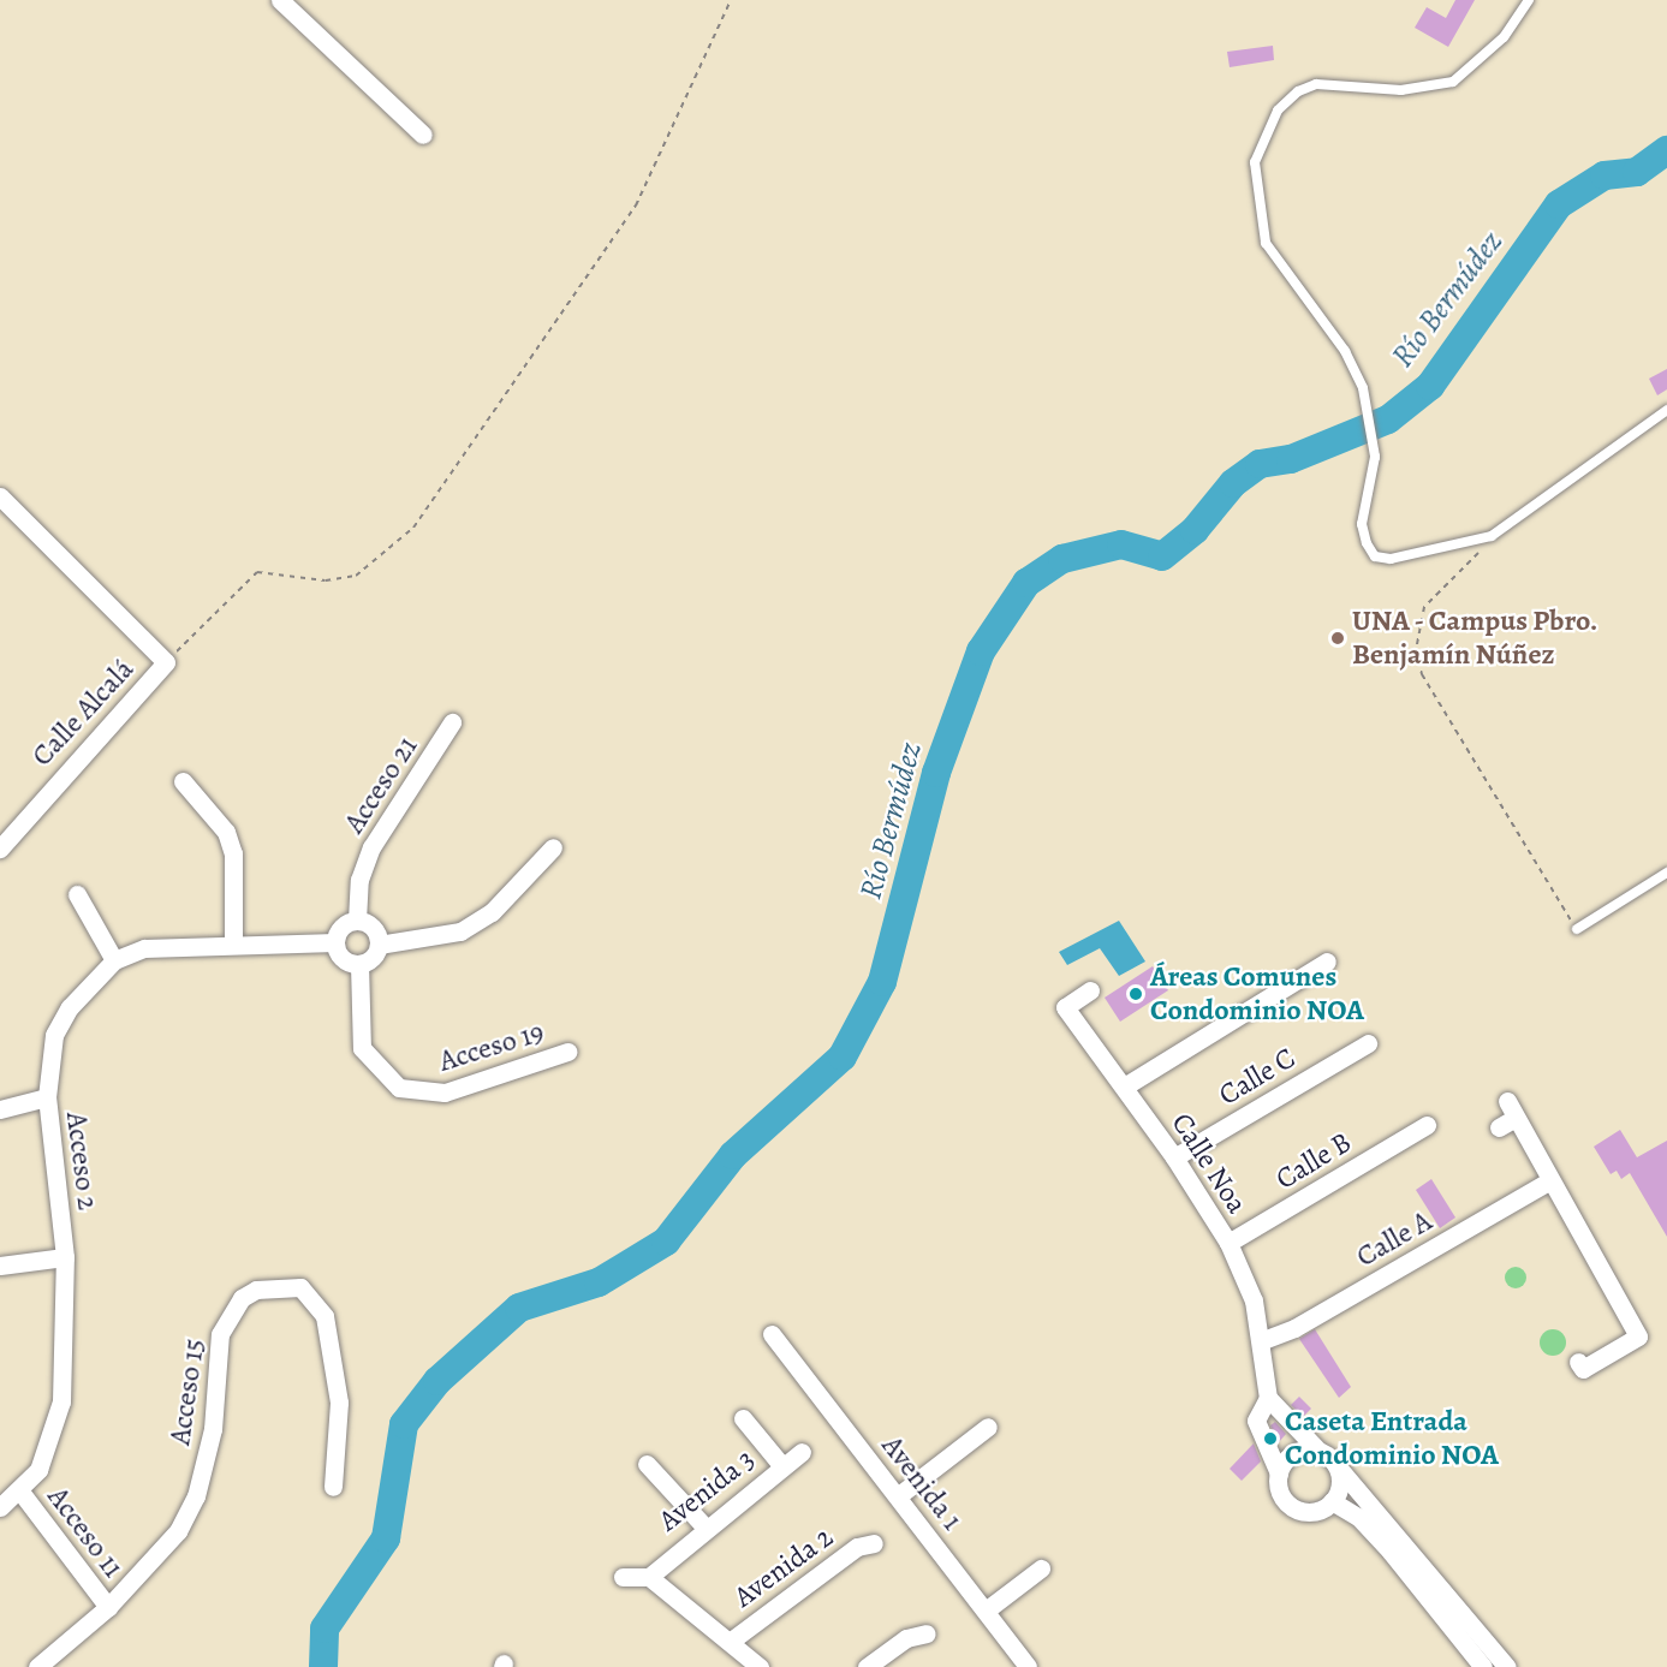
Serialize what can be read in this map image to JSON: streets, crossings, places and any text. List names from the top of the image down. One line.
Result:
{"streets":{"street":["Calle Alcalá","Acceso 21","Acceso 19","Calle C","Acceso 2","Calle B","Calle Noa","Calle A","Acceso 15","Avenida 1","Avenida 3","Acceso 11","Avenida 2"]},"crossings":[["Acceso 21","Acceso 19"],["Calle C","Calle Noa"],["Acceso 2","Acceso 11"],["Calle B","Calle Noa"],["Calle Noa","Calle A"],["Acceso 15","Acceso 11"]],"water":["Río Bermúdez"],"places":["UNA - Campus Pbro. Benjamín Núñez","Áreas Comunes Condominio NOA","Caseta Entrada Condominio NOA"]}
